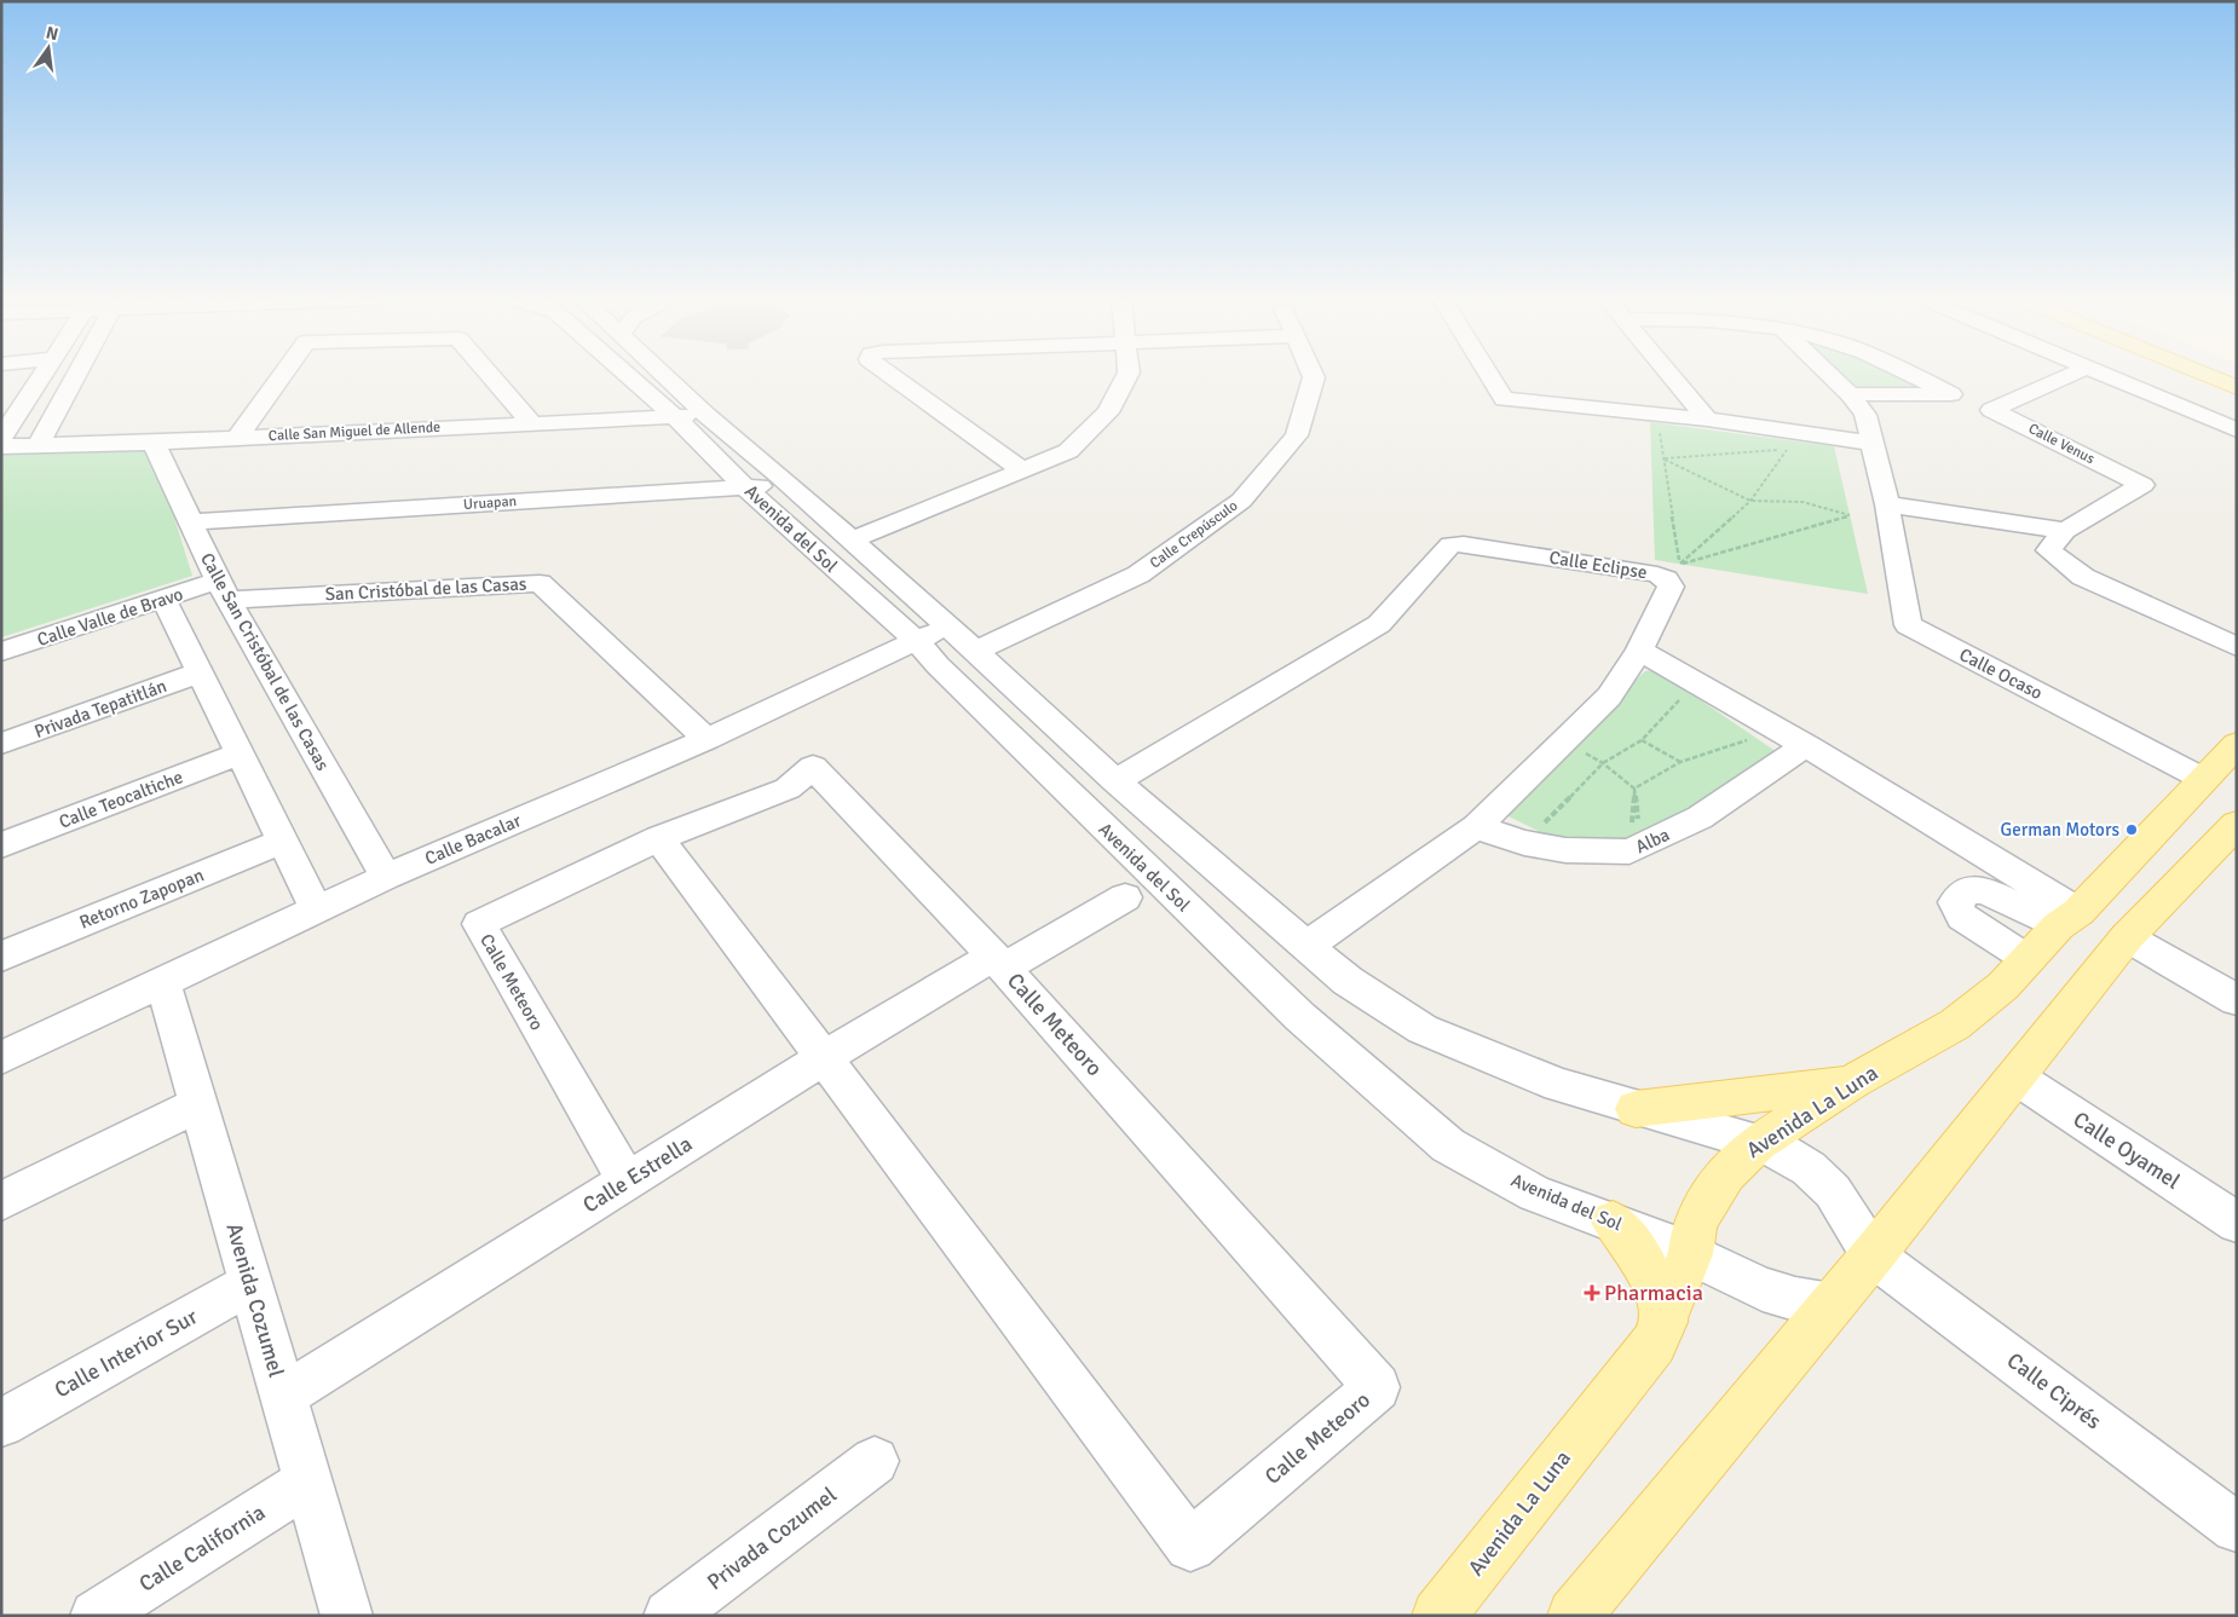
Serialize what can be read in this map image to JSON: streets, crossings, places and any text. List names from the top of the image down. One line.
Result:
{"streets":{"main road":["Avenida La Luna"],"street":["Calle San Miguel de Allende","Calle Venus","Uruapan","Avenida del Sol","Calle Crepúsculo","Calle Eclipse","San Cristóbal de las Casas","Calle Valle de Bravo","Calle San Cristóbal de las Casas","Calle Ocaso","Privada Tepatitlán","Calle Teocaltiche","Calle Bacalar","Alba","Retorno Zapopan","Calle Meteoro","Calle Oyamel","Calle Estrella","Avenida Cozumel","Calle Interior Sur","Calle Ciprés","Privada Cozumel","Calle California"]},"crossings":[["Calle San Miguel de Allende","Avenida del Sol"],["Calle San Miguel de Allende","Calle San Cristóbal de las Casas"],["Uruapan","Avenida del Sol"],["Uruapan","Calle San Cristóbal de las Casas"],["Avenida del Sol","Calle Crepúsculo"],["Avenida del Sol","Calle Eclipse"],["Avenida del Sol","Calle Bacalar"],["Avenida del Sol","Avenida La Luna"],["Avenida del Sol","Calle Ciprés"],["Calle Eclipse","Alba"],["San Cristóbal de las Casas","Calle Valle de Bravo"],["San Cristóbal de las Casas","Calle San Cristóbal de las Casas"],["San Cristóbal de las Casas","Calle Bacalar"],["Calle Valle de Bravo","Calle San Cristóbal de las Casas"],["Calle San Cristóbal de las Casas","Calle Bacalar"],["Calle Ocaso","Avenida La Luna"],["Calle Bacalar","Avenida Cozumel"],["Calle Meteoro","Calle Estrella"],["Avenida La Luna","Calle Ciprés"],["Calle Estrella","Avenida Cozumel"],["Avenida Cozumel","Calle Interior Sur"],["Avenida Cozumel","Calle California"]],"places":{"other":["German Motors"],"health":["Pharmacia"]},"north":"top"}
